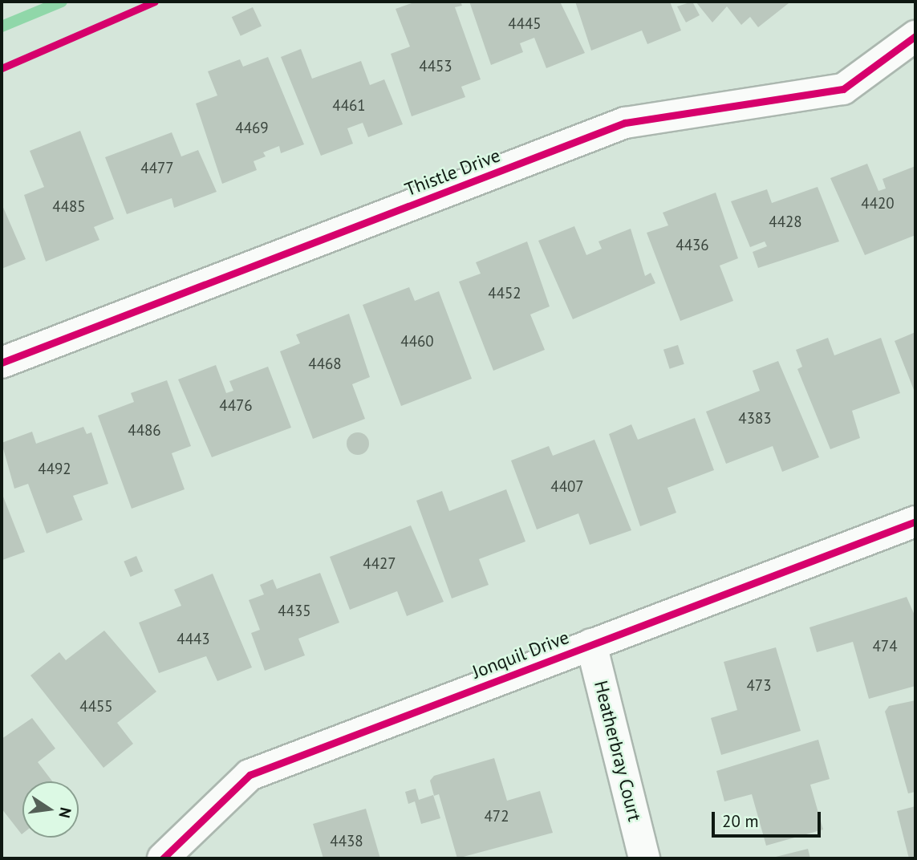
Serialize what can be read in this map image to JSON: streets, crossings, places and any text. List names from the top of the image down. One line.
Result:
{"streets":{"street":["Thistle Drive","Jonquil Drive","Heatherbray Court"]},"crossings":[["Jonquil Drive","Heatherbray Court"]],"house_numbers":["4445","4453","4461","4469","4477","4420","4485","4428","4436","4452","4460","4468","4476","4383","4486","4492","4407","4427","4435","4443","474","473","4455","472","4438"],"scale_bar":"20 m","north":"right"}
